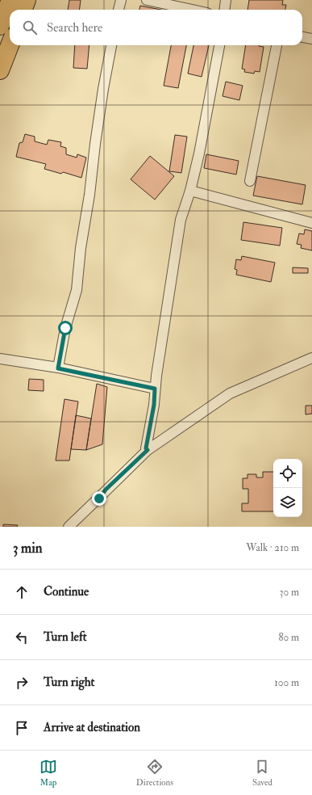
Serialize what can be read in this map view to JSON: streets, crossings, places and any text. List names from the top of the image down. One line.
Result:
{"page":{"search":"Search here","heading":["3 min","Walk · 210 m"],"list":[["Continue","30 m"],["Turn left","80 m"],["Turn right","100 m"],"Arrive at destination"],"nav":["Map","Directions","Saved"]}}
